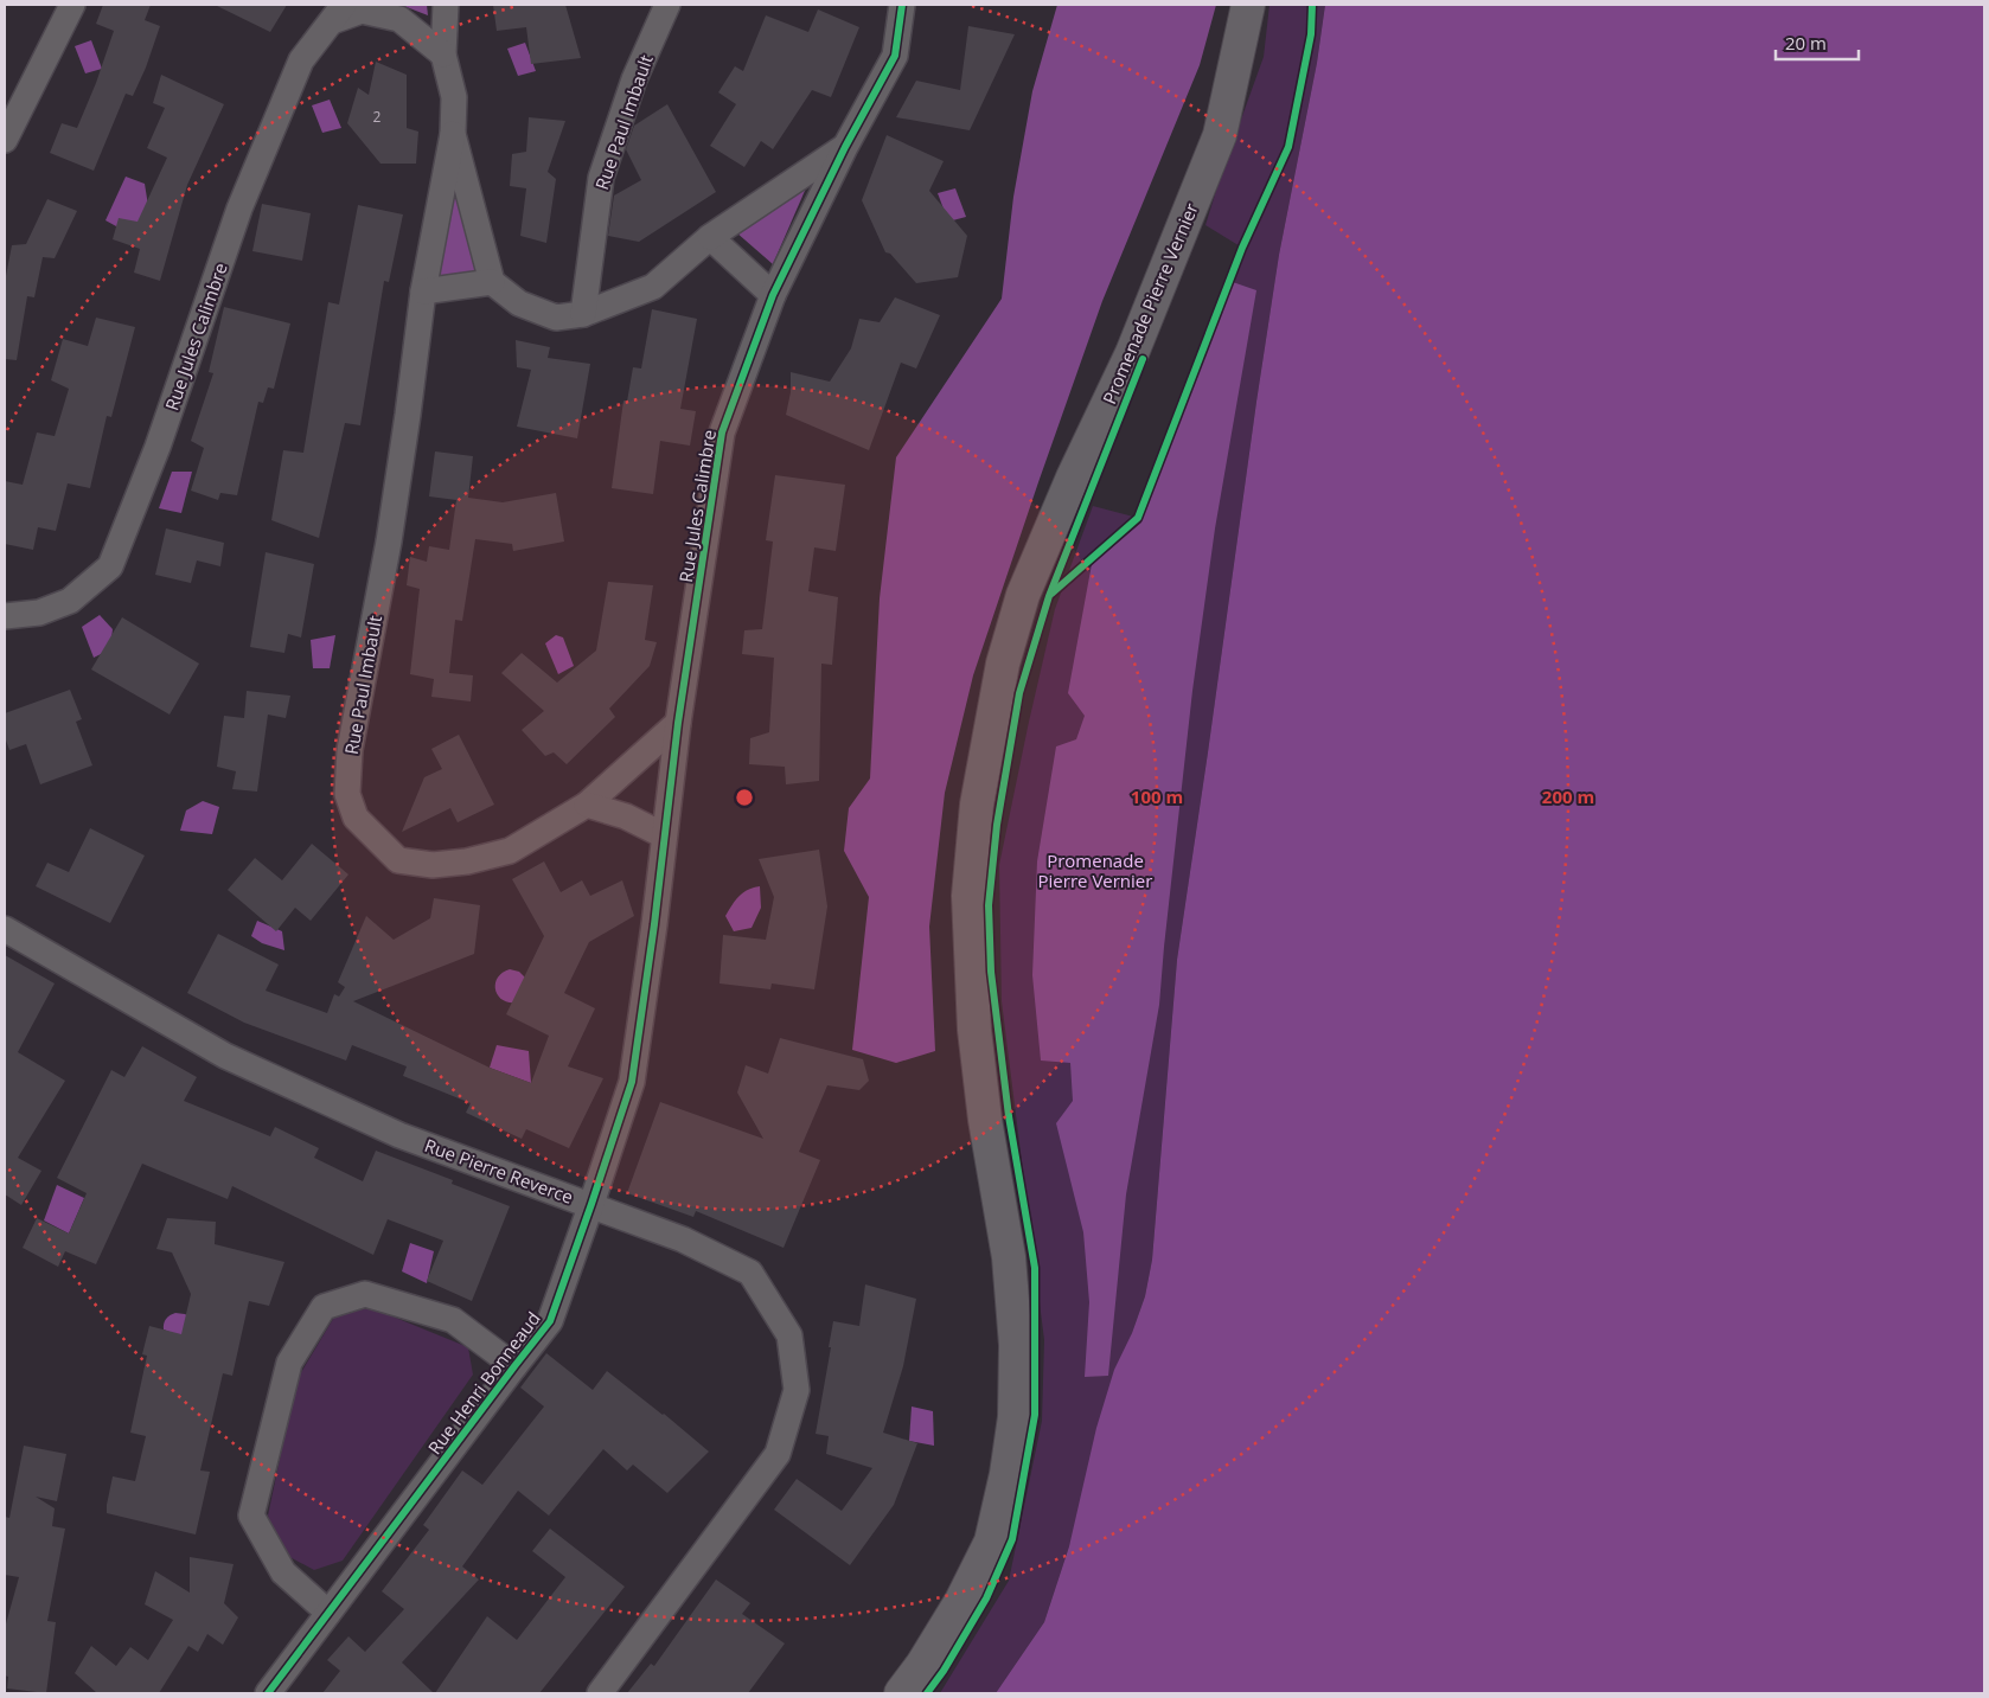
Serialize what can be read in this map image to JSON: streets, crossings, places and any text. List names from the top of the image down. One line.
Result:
{"streets":{"main road":["Promenade Pierre Vernier"],"street":["Rue Paul Imbault","Rue Jules Calimbre","Rue Pierre Reverce","Rue Henri Bonneaud"]},"crossings":[["Rue Paul Imbault","Rue Jules Calimbre"],["Rue Jules Calimbre","Rue Henri Bonneaud"],["Rue Pierre Reverce","Rue Henri Bonneaud"]],"parks":["Promenade Pierre Vernier"],"house_numbers":["2"],"scale_bar":"20 m","rings":["100 m","200 m"]}
